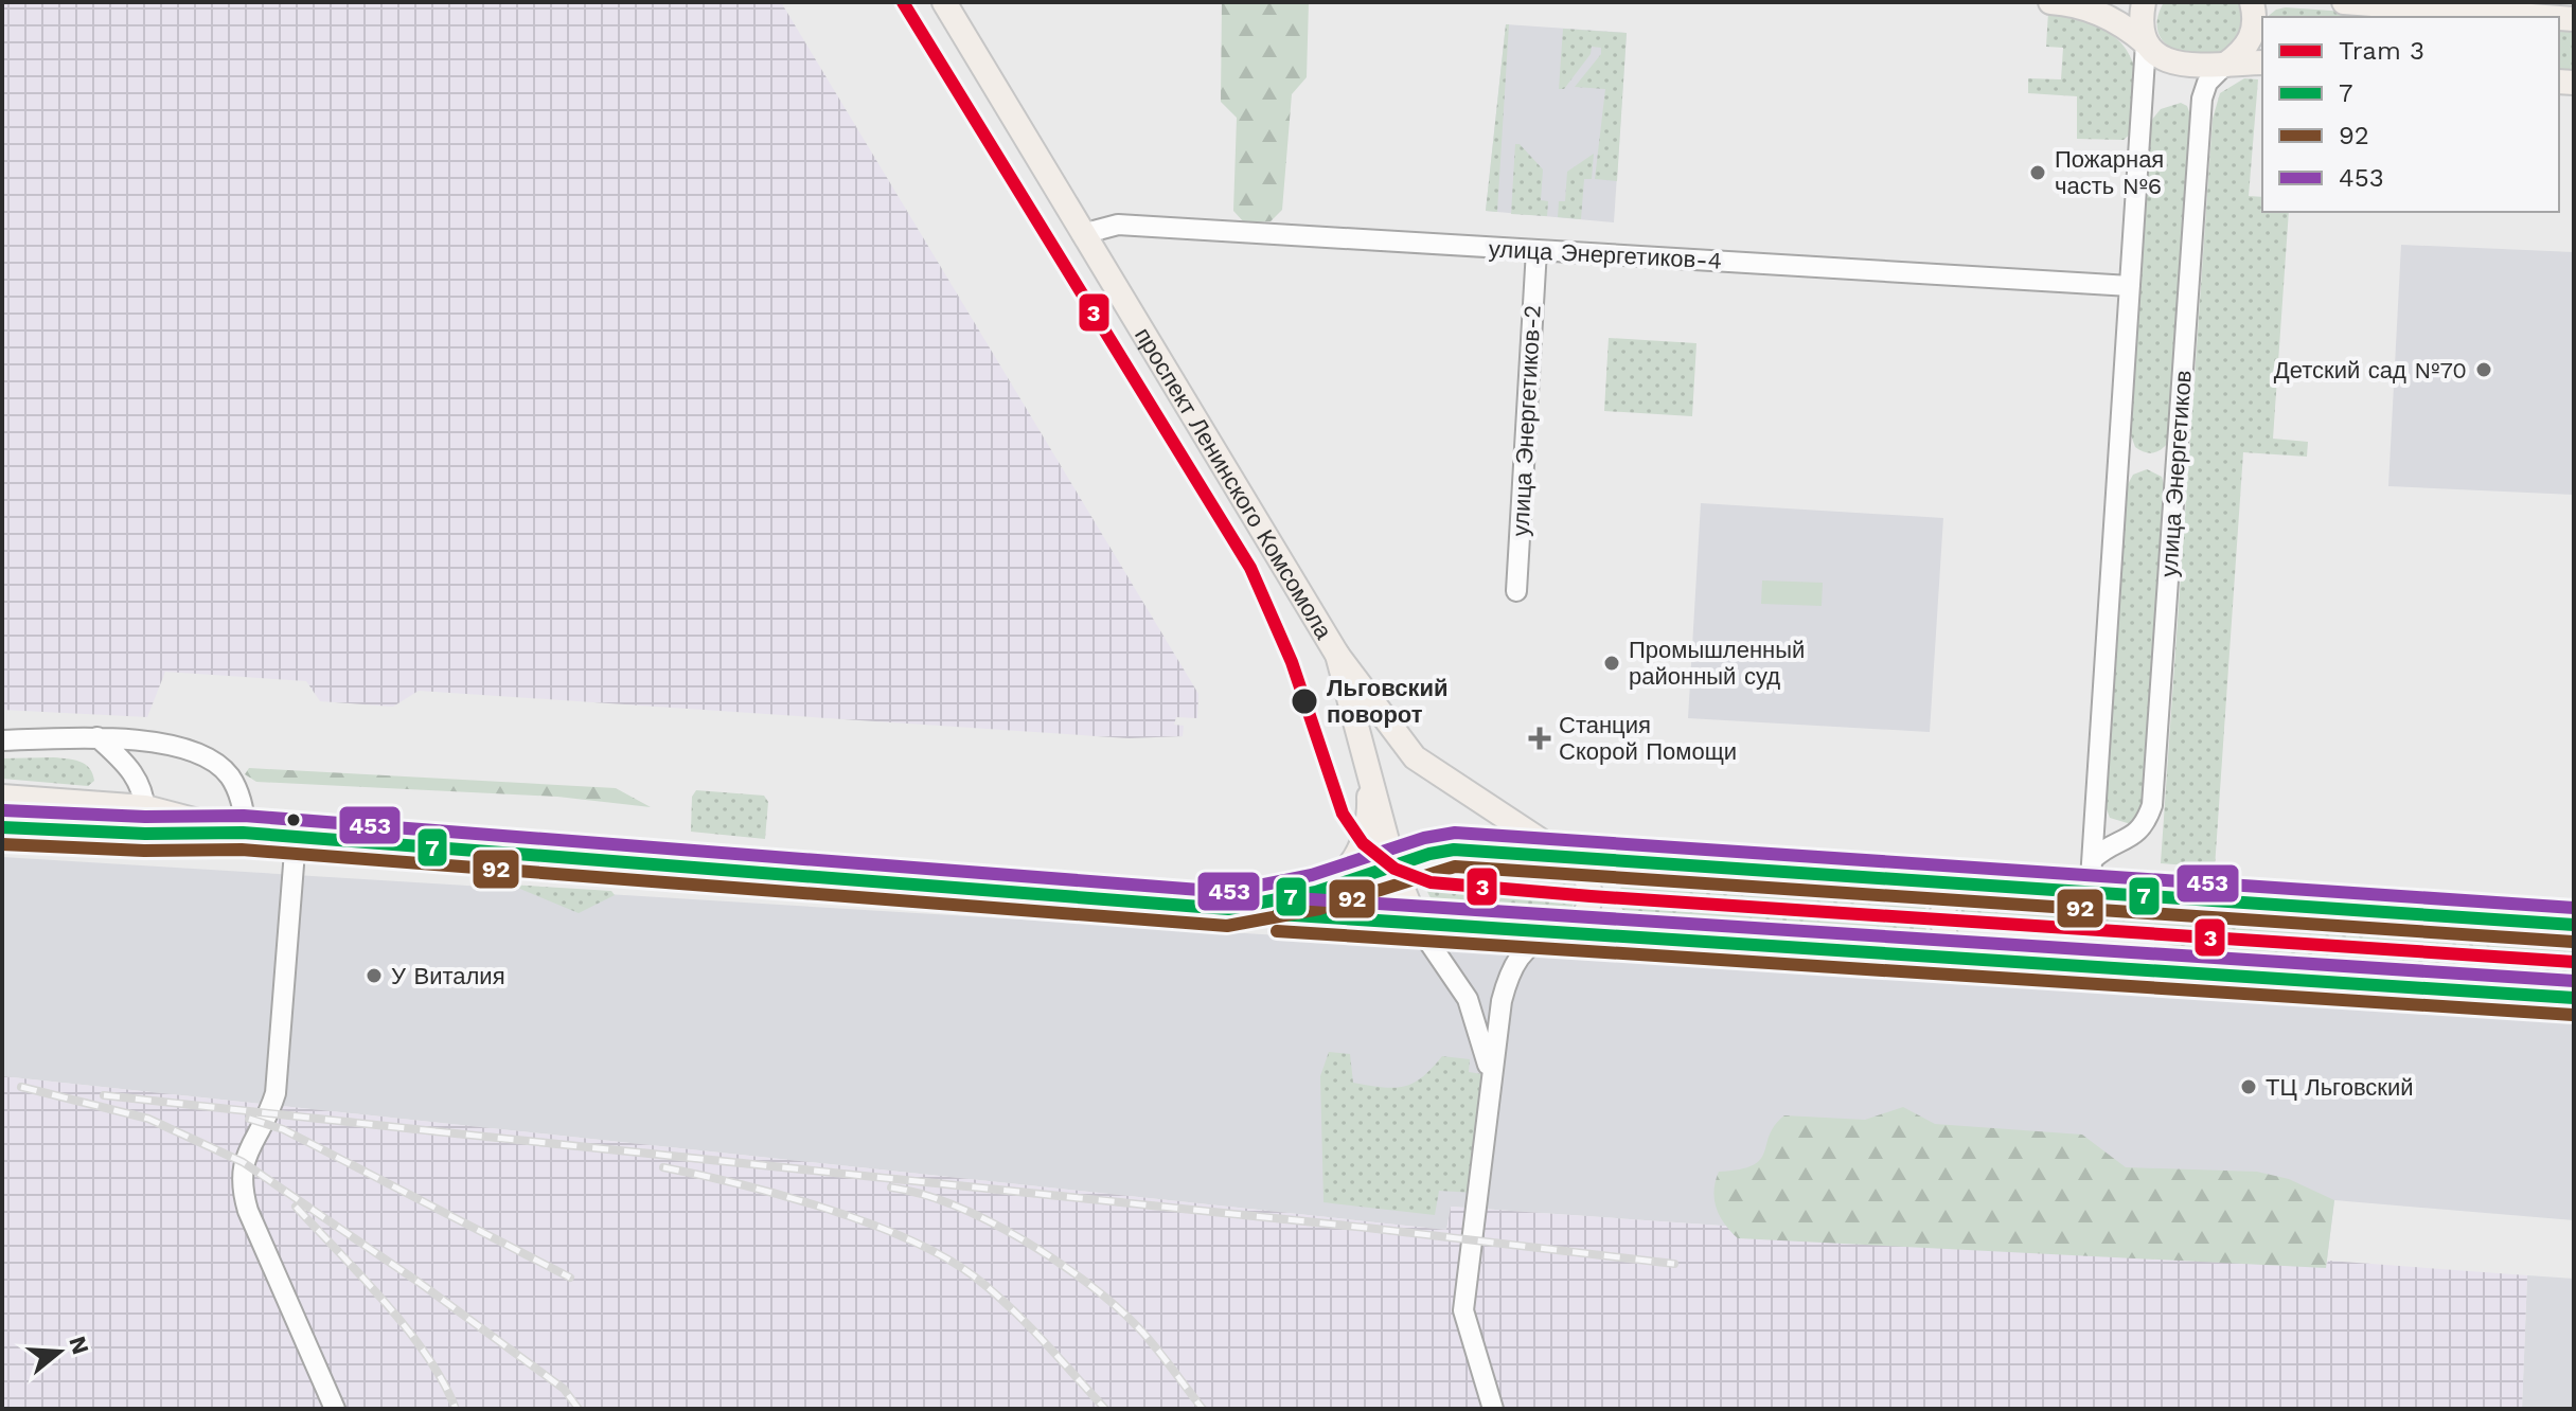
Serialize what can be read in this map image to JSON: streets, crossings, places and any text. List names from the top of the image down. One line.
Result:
{"streets":{"main road":["проспект Ленинского Комсомола"],"street":["улица Энергетиков-4","улица Энергетиков-2","улица Энергетиков"]},"crossings":[["улица Энергетиков-4","улица Энергетиков-2"],["улица Энергетиков-4","проспект Ленинского Комсомола"]],"places":{"other":["Пожарная часть №6","Детский сад №70","Промышленный районный суд","Льговский поворот","У Виталия","ТЦ Льговский"],"health":["Станция Скорой Помощи"]},"lines":["tram line 3","transit line 453","transit line 7","transit line 92"],"legend":["Tram 3","7","92","453"],"north":"right"}
